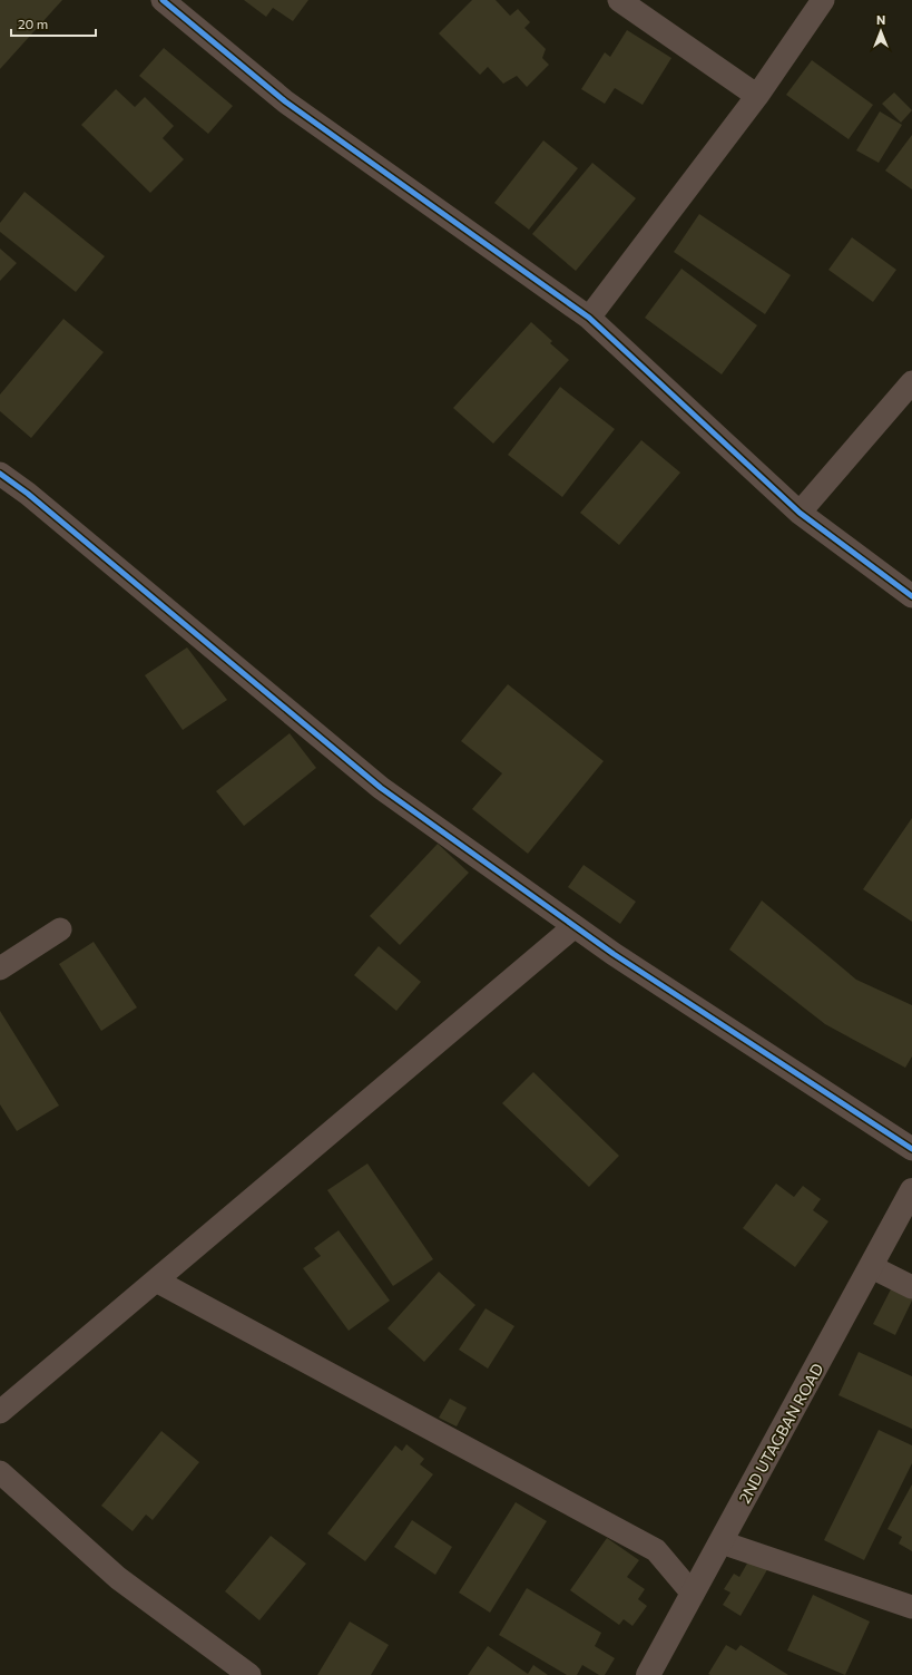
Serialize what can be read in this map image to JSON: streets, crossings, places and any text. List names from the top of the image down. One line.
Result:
{"streets":{"street":["2ND UTAGBAN ROAD"]},"scale_bar":"20 m","north":"top"}
